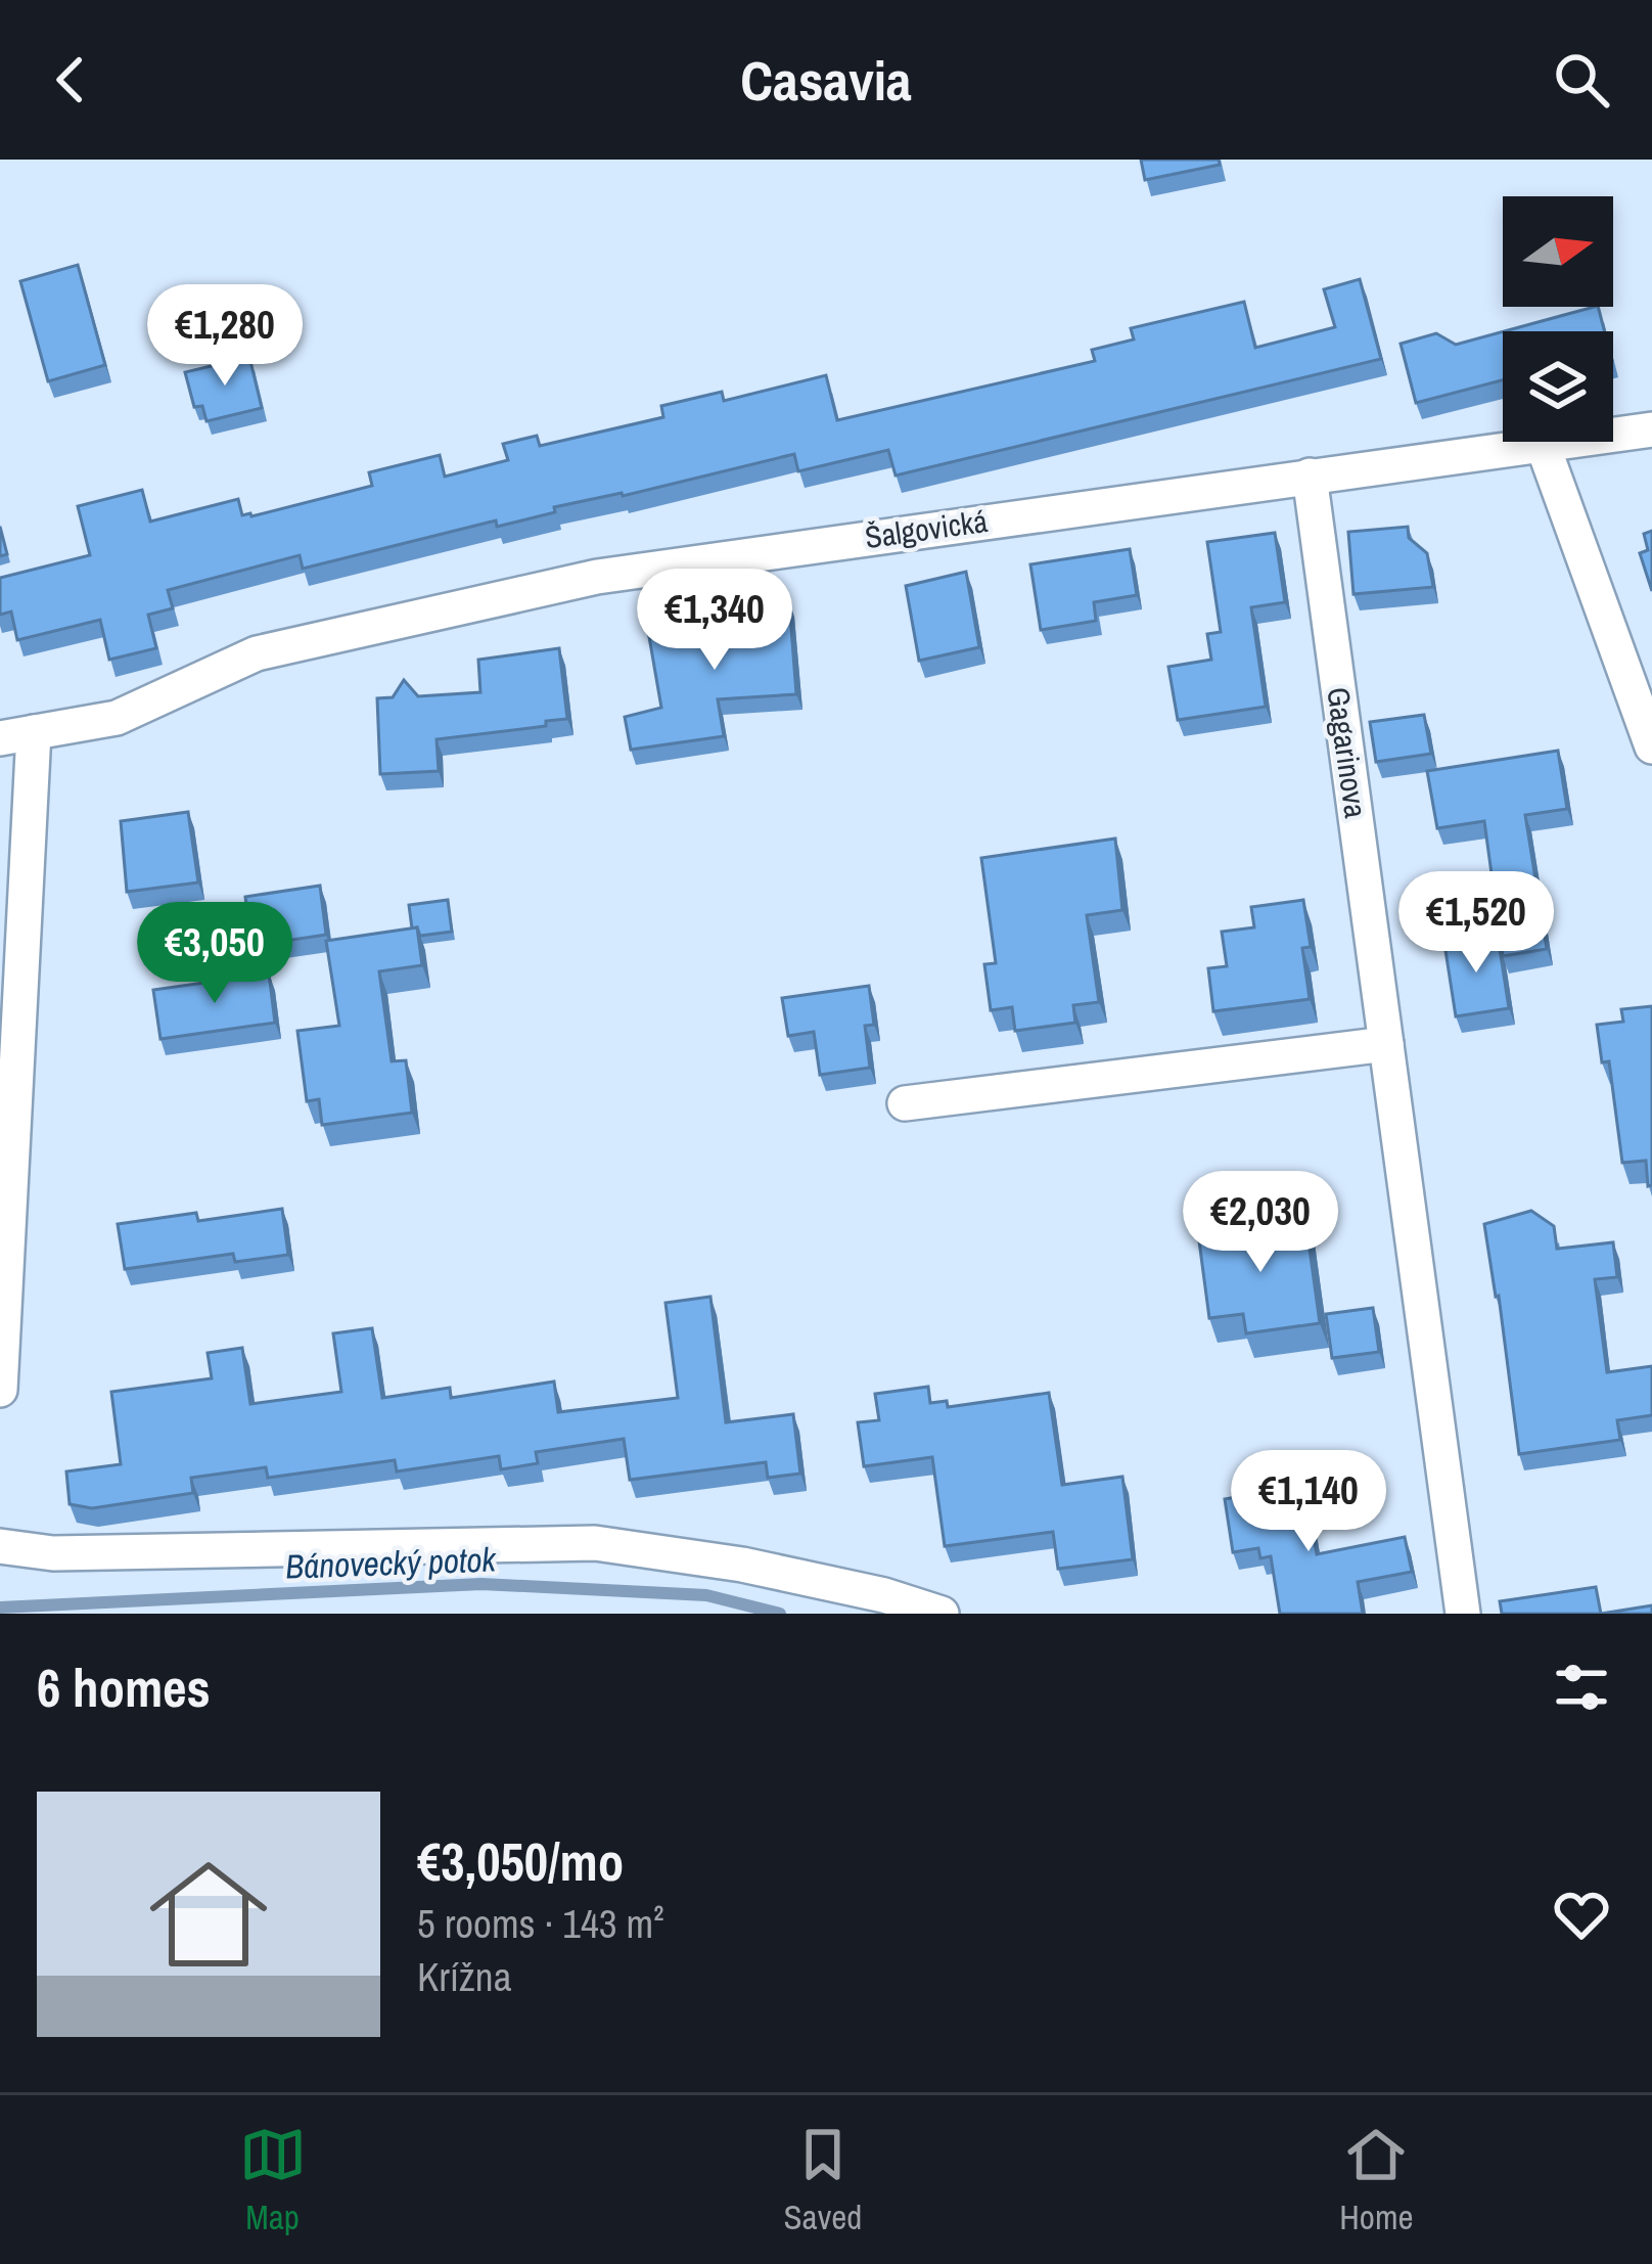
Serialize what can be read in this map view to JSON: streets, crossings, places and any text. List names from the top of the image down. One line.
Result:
{"streets":{"street":["Šalgovická","Gagarinova"]},"crossings":[["Šalgovická","Gagarinova"]],"water":["Bánovecký potok"],"north":"right","page":{"header":"Casavia","price":["€1,280","€1,340","€1,520","€3,050","€2,030","€1,140"],"heading":"6 homes","list":[{"name":"€3,050/mo","note":"5 rooms · 143 m² · Krížna"}],"tabs":["Map","Saved","Home"]}}
